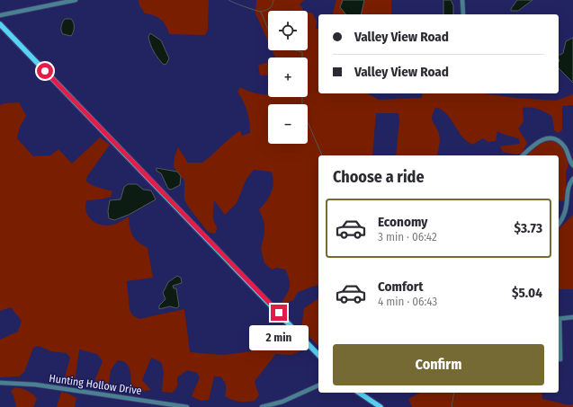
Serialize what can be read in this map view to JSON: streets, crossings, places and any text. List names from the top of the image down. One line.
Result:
{"streets":{"street":["Hunting Hollow Drive"]},"page":{"map_buttons":["+","−"],"banner":["Valley View Road","Valley View Road"],"heading":"Choose a ride","list":[{"name":"Economy","note":"3 min · 06:42","value":"$3.73"},{"name":"Comfort","note":"4 min · 06:43","value":"$5.04"}],"bubble":"2 min","buttons":"Confirm"}}
